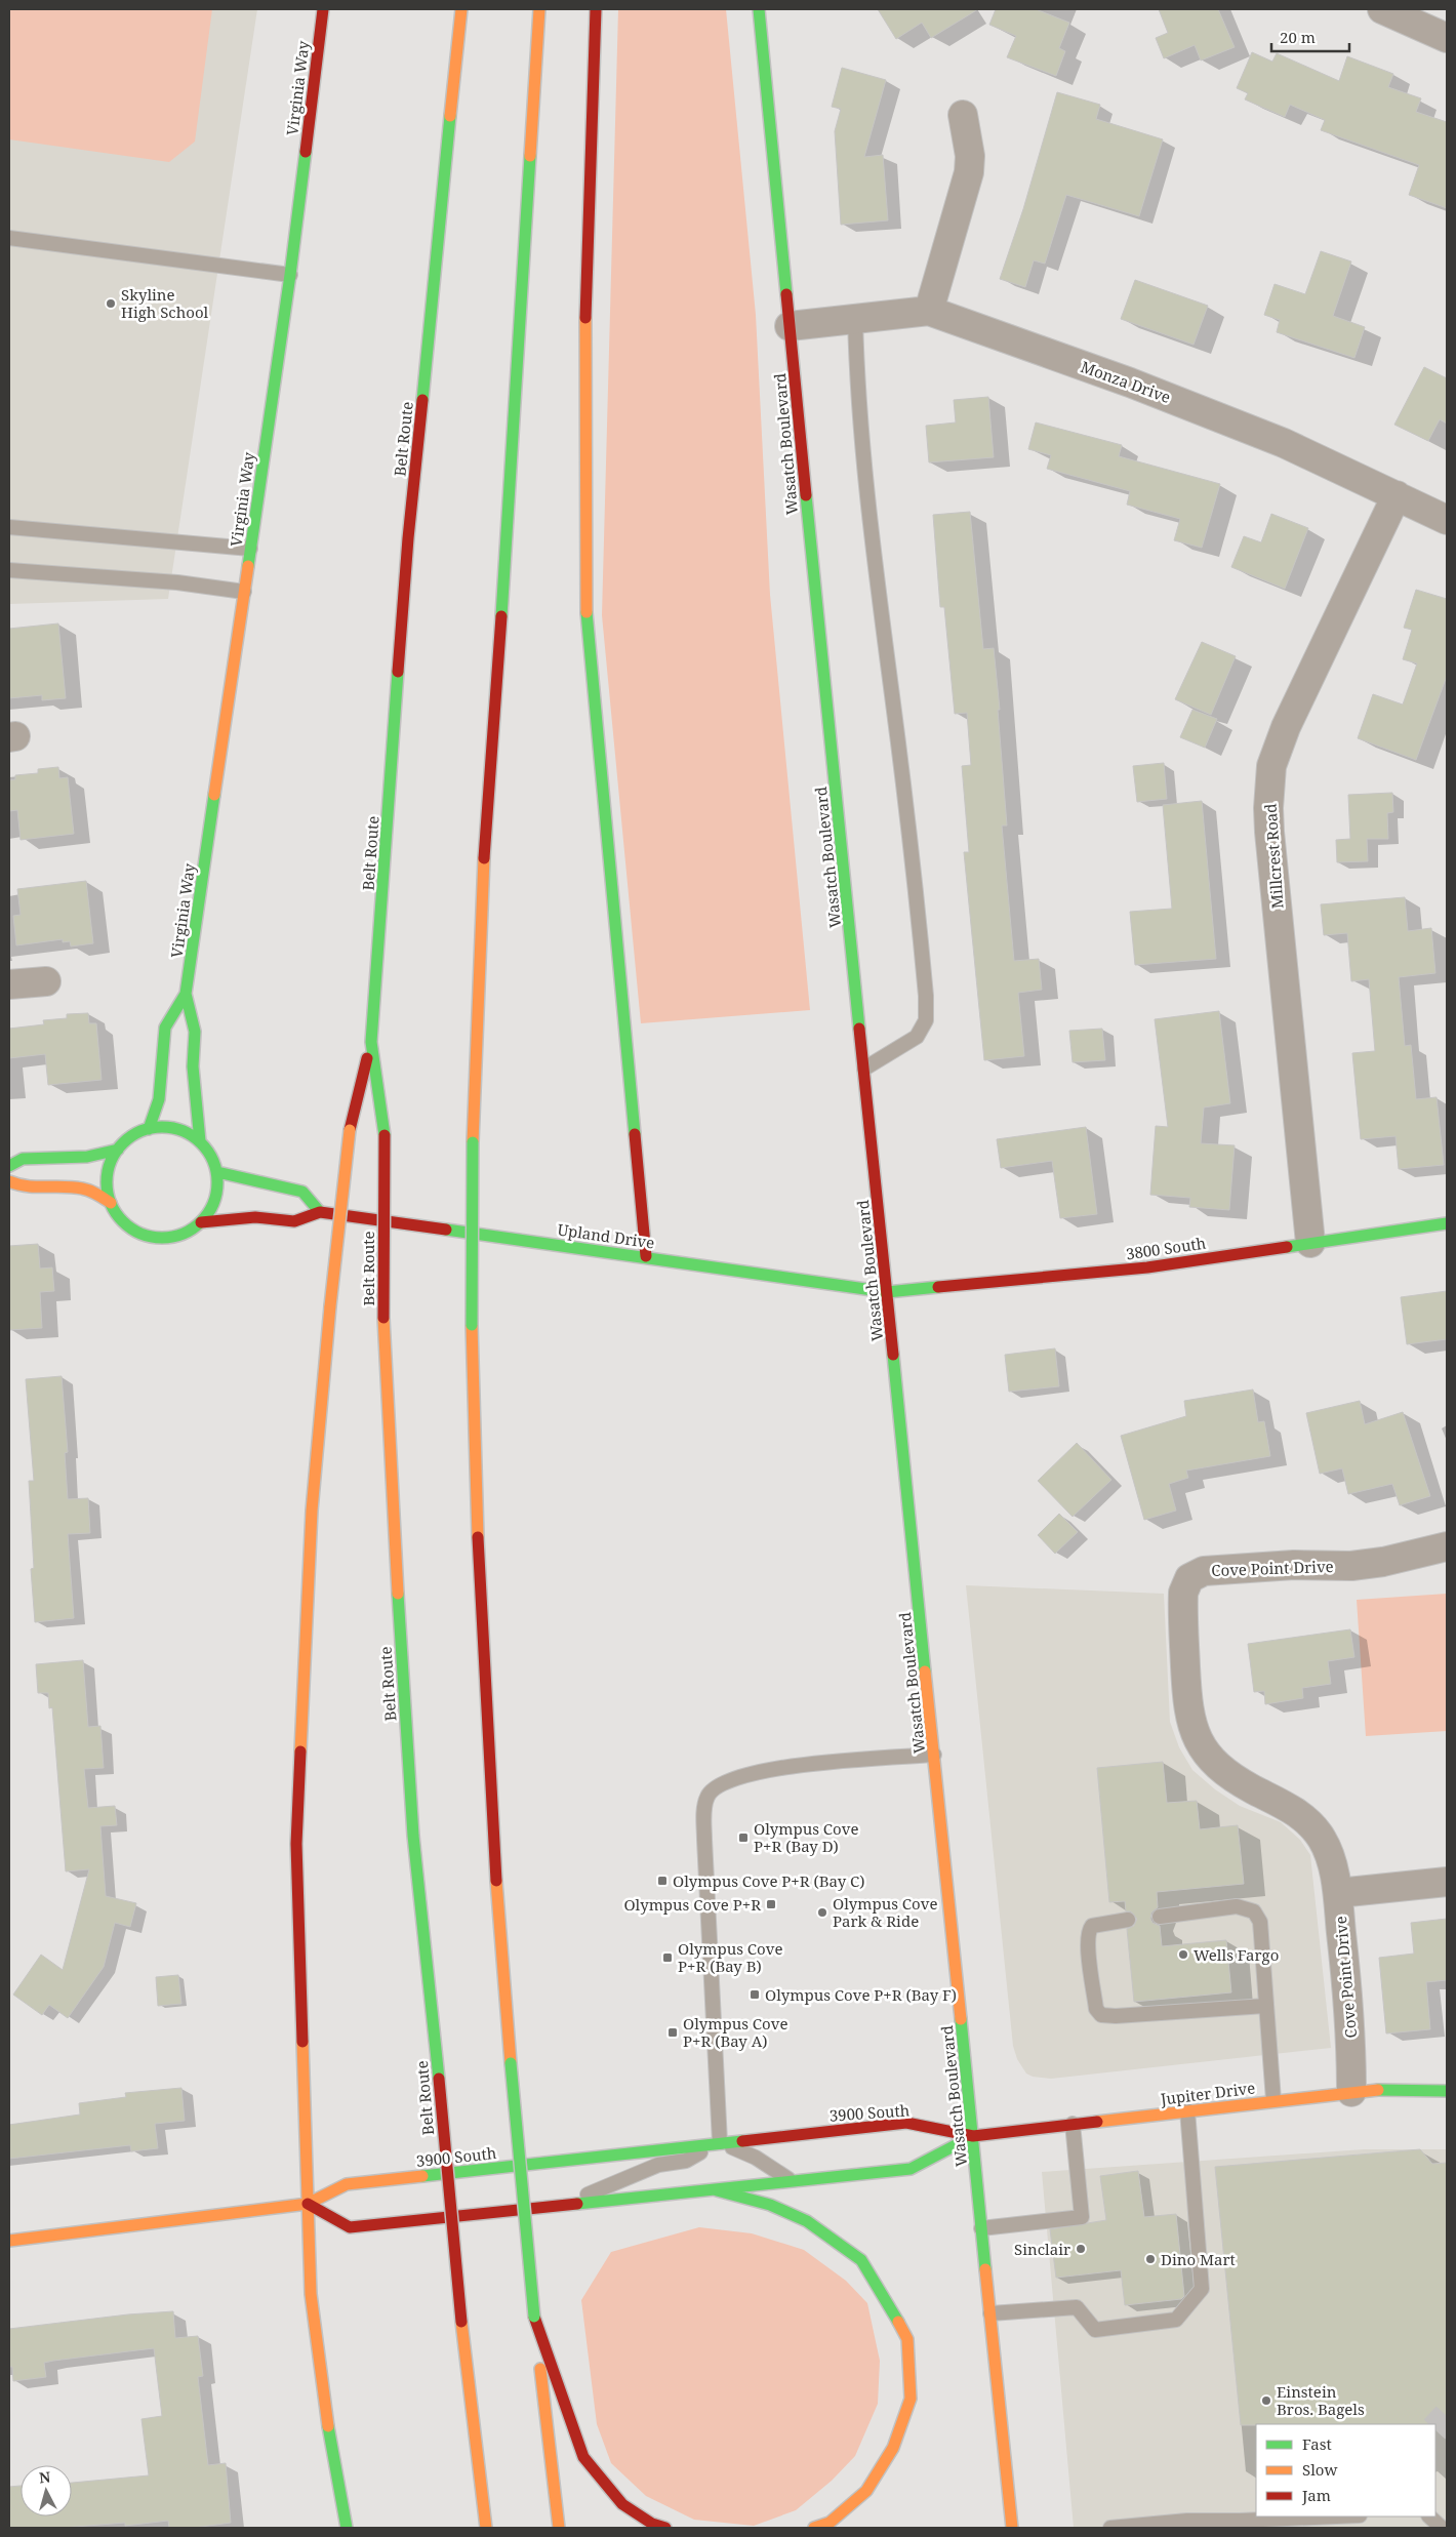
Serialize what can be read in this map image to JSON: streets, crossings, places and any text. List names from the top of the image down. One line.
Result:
{"streets":{"main road":["Virginia Way","Belt Route","Wasatch Boulevard","Upland Drive","3800 South","Jupiter Drive","3900 South"],"street":["Monza Drive","Millcrest Road","Cove Point Drive"]},"crossings":[["Virginia Way","Upland Drive"],["Monza Drive","Wasatch Boulevard"],["Monza Drive","Millcrest Road"],["Wasatch Boulevard","Upland Drive"],["Wasatch Boulevard","3800 South"],["Wasatch Boulevard","Jupiter Drive"],["Wasatch Boulevard","3900 South"],["Millcrest Road","3800 South"],["Upland Drive","3800 South"],["Cove Point Drive","Jupiter Drive"],["Jupiter Drive","3900 South"]],"places":{"other":["Skyline High School","Olympus Cove Park & Ride","Wells Fargo","Sinclair","Dino Mart","Einstein Bros. Bagels"],"transit":["Olympus Cove P+R (Bay D)","Olympus Cove P+R (Bay C)","Olympus Cove P+R","Olympus Cove P+R (Bay B)","Olympus Cove P+R (Bay F)","Olympus Cove P+R (Bay A)"]},"legend":["Fast","Slow","Jam"],"scale_bar":"20 m","north":"top"}
